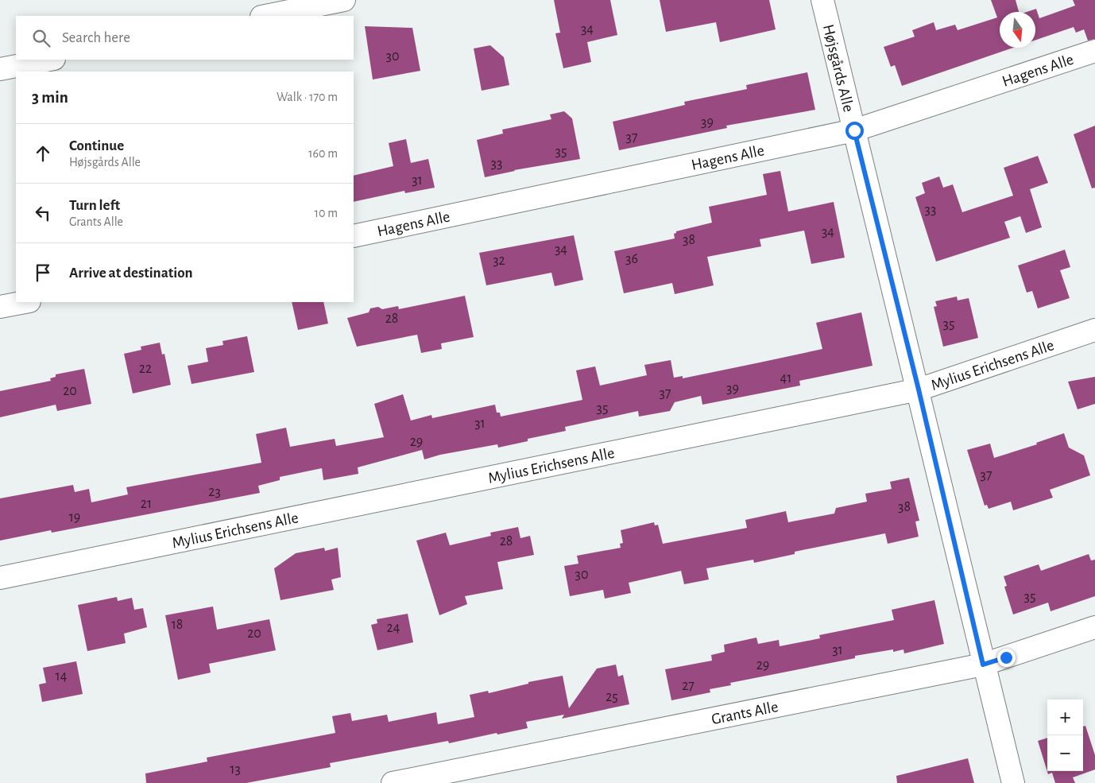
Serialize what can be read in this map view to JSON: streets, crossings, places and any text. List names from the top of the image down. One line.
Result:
{"streets":{"street":["Højsgårds Alle","Hagens Alle","Mylius Erichsens Alle","Grants Alle"]},"crossings":[["Højsgårds Alle","Hagens Alle"],["Højsgårds Alle","Mylius Erichsens Alle"],["Højsgårds Alle","Grants Alle"]],"house_numbers":["34","30","39","37","35","33","31","33","34","38","34","36","32","28","35","22","41","39","20","37","35","31","29","37","23","21","38","19","28","30","35","18","24","20","31","29","14","27","25","13"],"north":"bottom","page":{"search":"Search here","heading":["3 min","Walk · 170 m"],"list":[["Continue","Højsgårds Alle","160 m"],["Turn left","Grants Alle","10 m"],"Arrive at destination"],"map_buttons":["+","−"]}}
